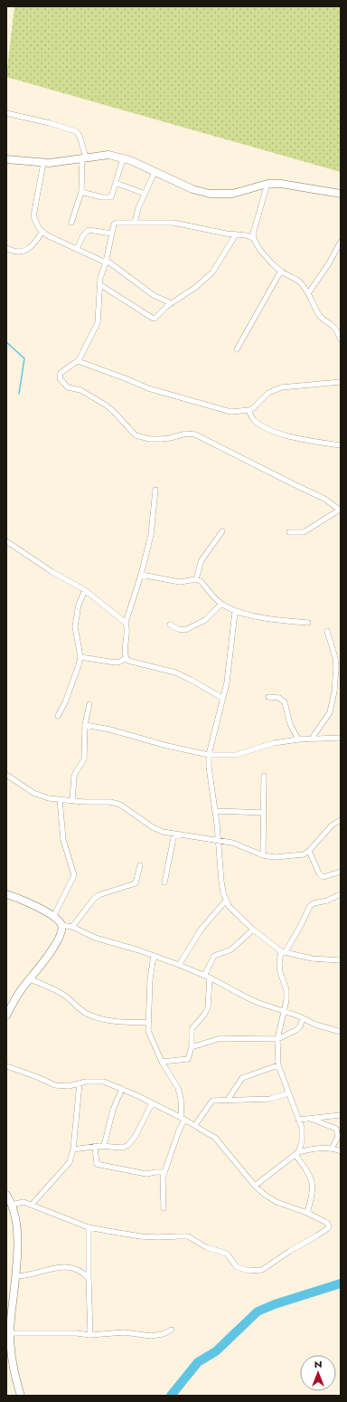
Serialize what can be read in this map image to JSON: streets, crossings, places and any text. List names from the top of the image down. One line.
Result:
{"north":"top"}
